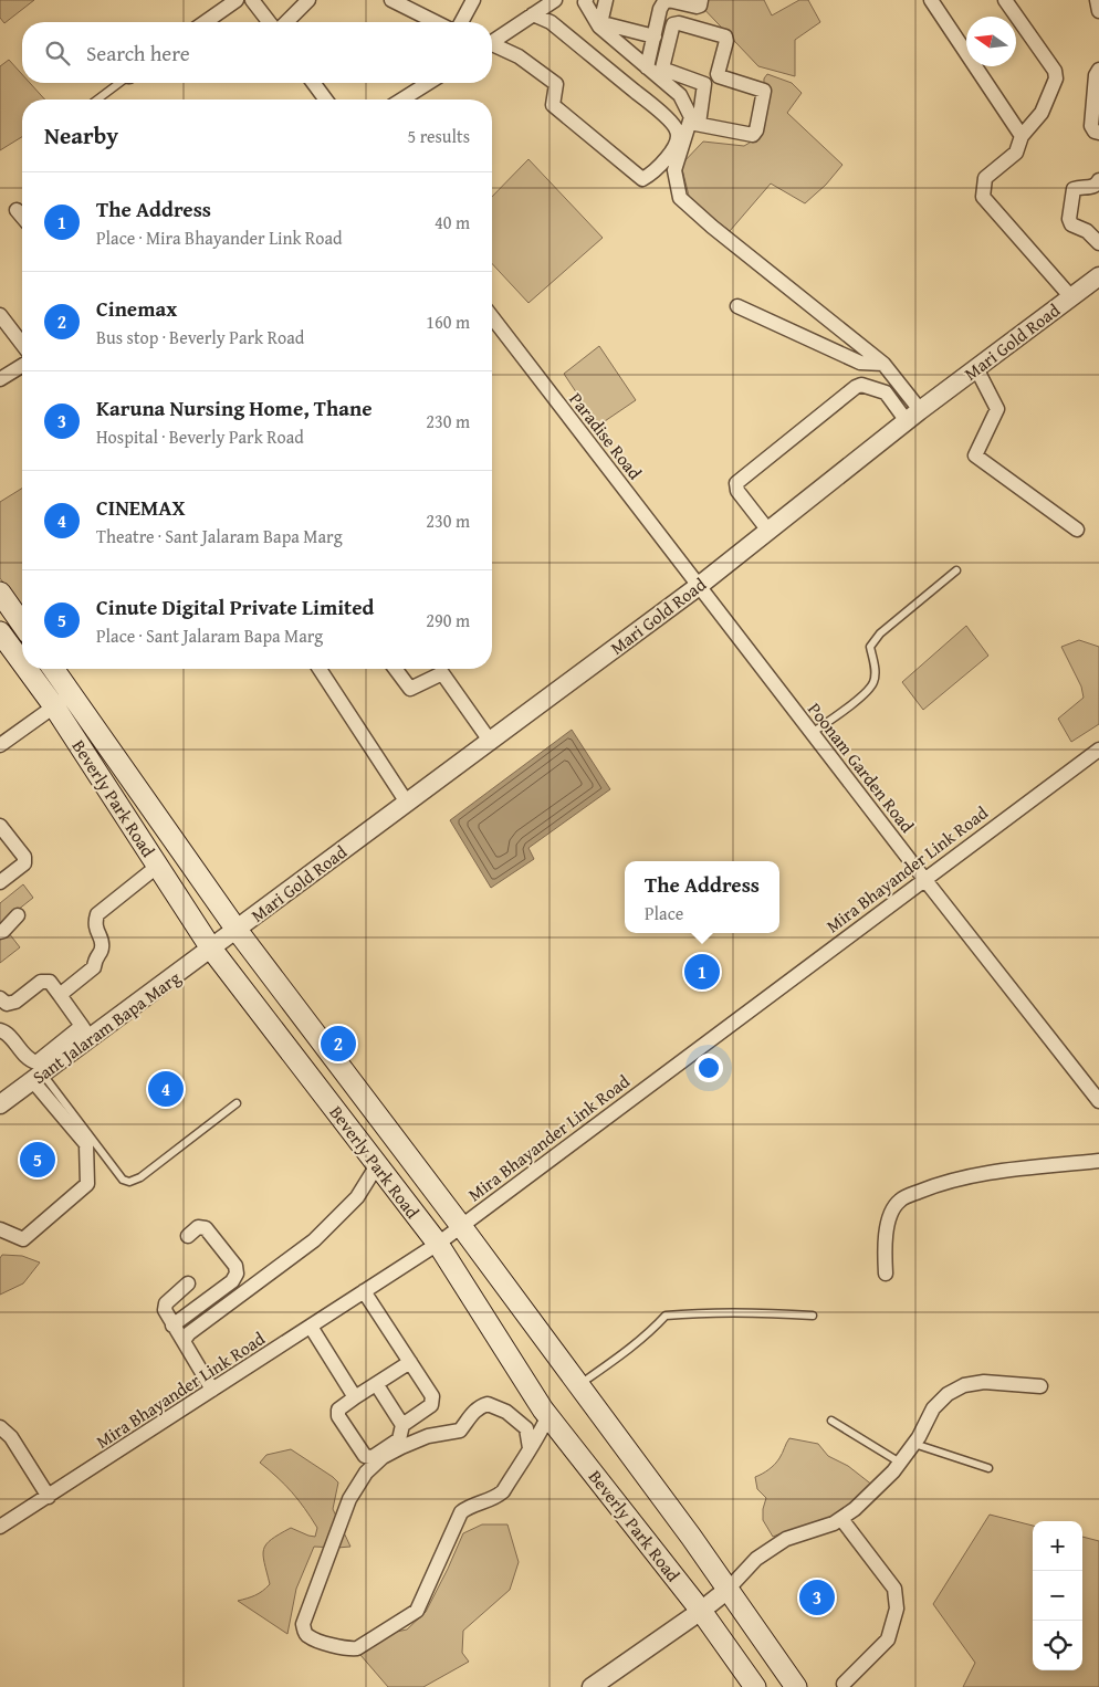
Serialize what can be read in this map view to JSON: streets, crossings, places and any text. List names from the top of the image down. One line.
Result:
{"streets":{"main road":["Beverly Park Road"],"street":["Mari Gold Road","Paradise Road","Poonam Garden Road","Mira Bhayander Link Road","Sant Jalaram Bapa Marg"]},"crossings":[["Mari Gold Road","Paradise Road"],["Mari Gold Road","Poonam Garden Road"],["Mari Gold Road","Beverly Park Road"],["Mari Gold Road","Sant Jalaram Bapa Marg"],["Paradise Road","Poonam Garden Road"],["Poonam Garden Road","Mira Bhayander Link Road"],["Beverly Park Road","Mira Bhayander Link Road"],["Beverly Park Road","Sant Jalaram Bapa Marg"]],"north":"left","page":{"search":"Search here","heading":["Nearby","5 results"],"list":[{"mark":"1","name":"The Address","note":"Place · Mira Bhayander Link Road","value":"40 m"},{"mark":"2","name":"Cinemax","note":"Bus stop · Beverly Park Road","value":"160 m"},{"mark":"3","name":"Karuna Nursing Home, Thane","note":"Hospital · Beverly Park Road","value":"230 m"},{"mark":"4","name":"CINEMAX","note":"Theatre · Sant Jalaram Bapa Marg","value":"230 m"},{"mark":"5","name":"Cinute Digital Private Limited","note":"Place · Sant Jalaram Bapa Marg","value":"290 m"}],"popup":["The Address","Place"],"pins":["1","2","4","5","3"],"map_buttons":["+","−"]}}
